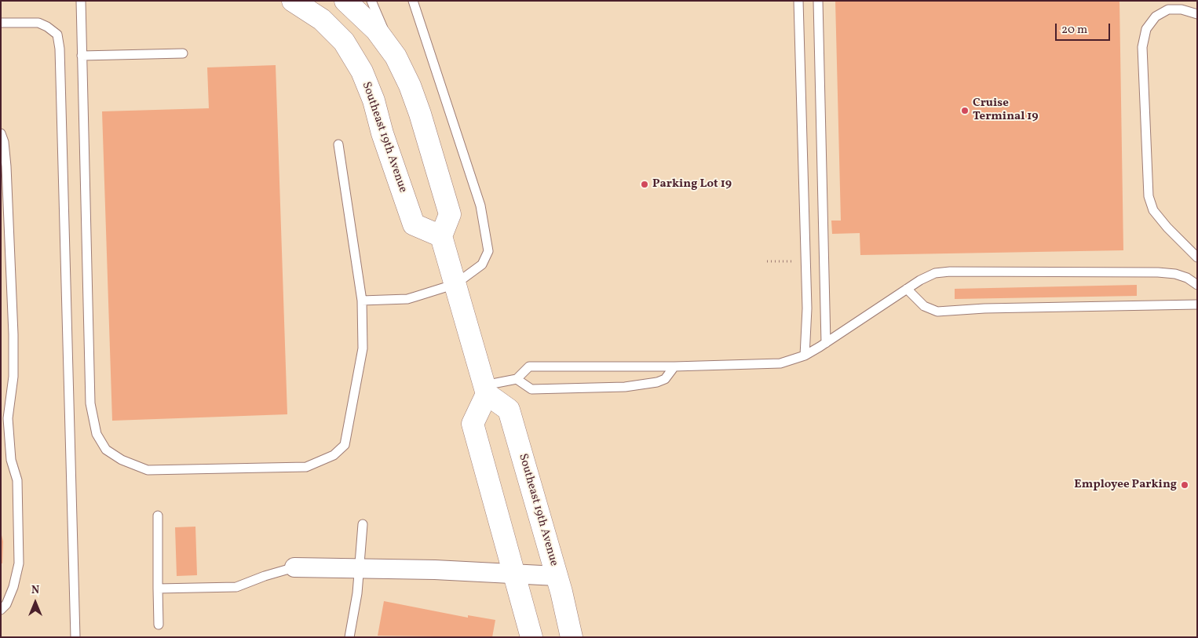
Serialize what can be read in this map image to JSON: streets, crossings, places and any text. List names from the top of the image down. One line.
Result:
{"streets":{"street":["Southeast 19th Avenue"]},"places":["Cruise Terminal 19","Parking Lot 19","Employee Parking"],"scale_bar":"20 m","north":"top"}
